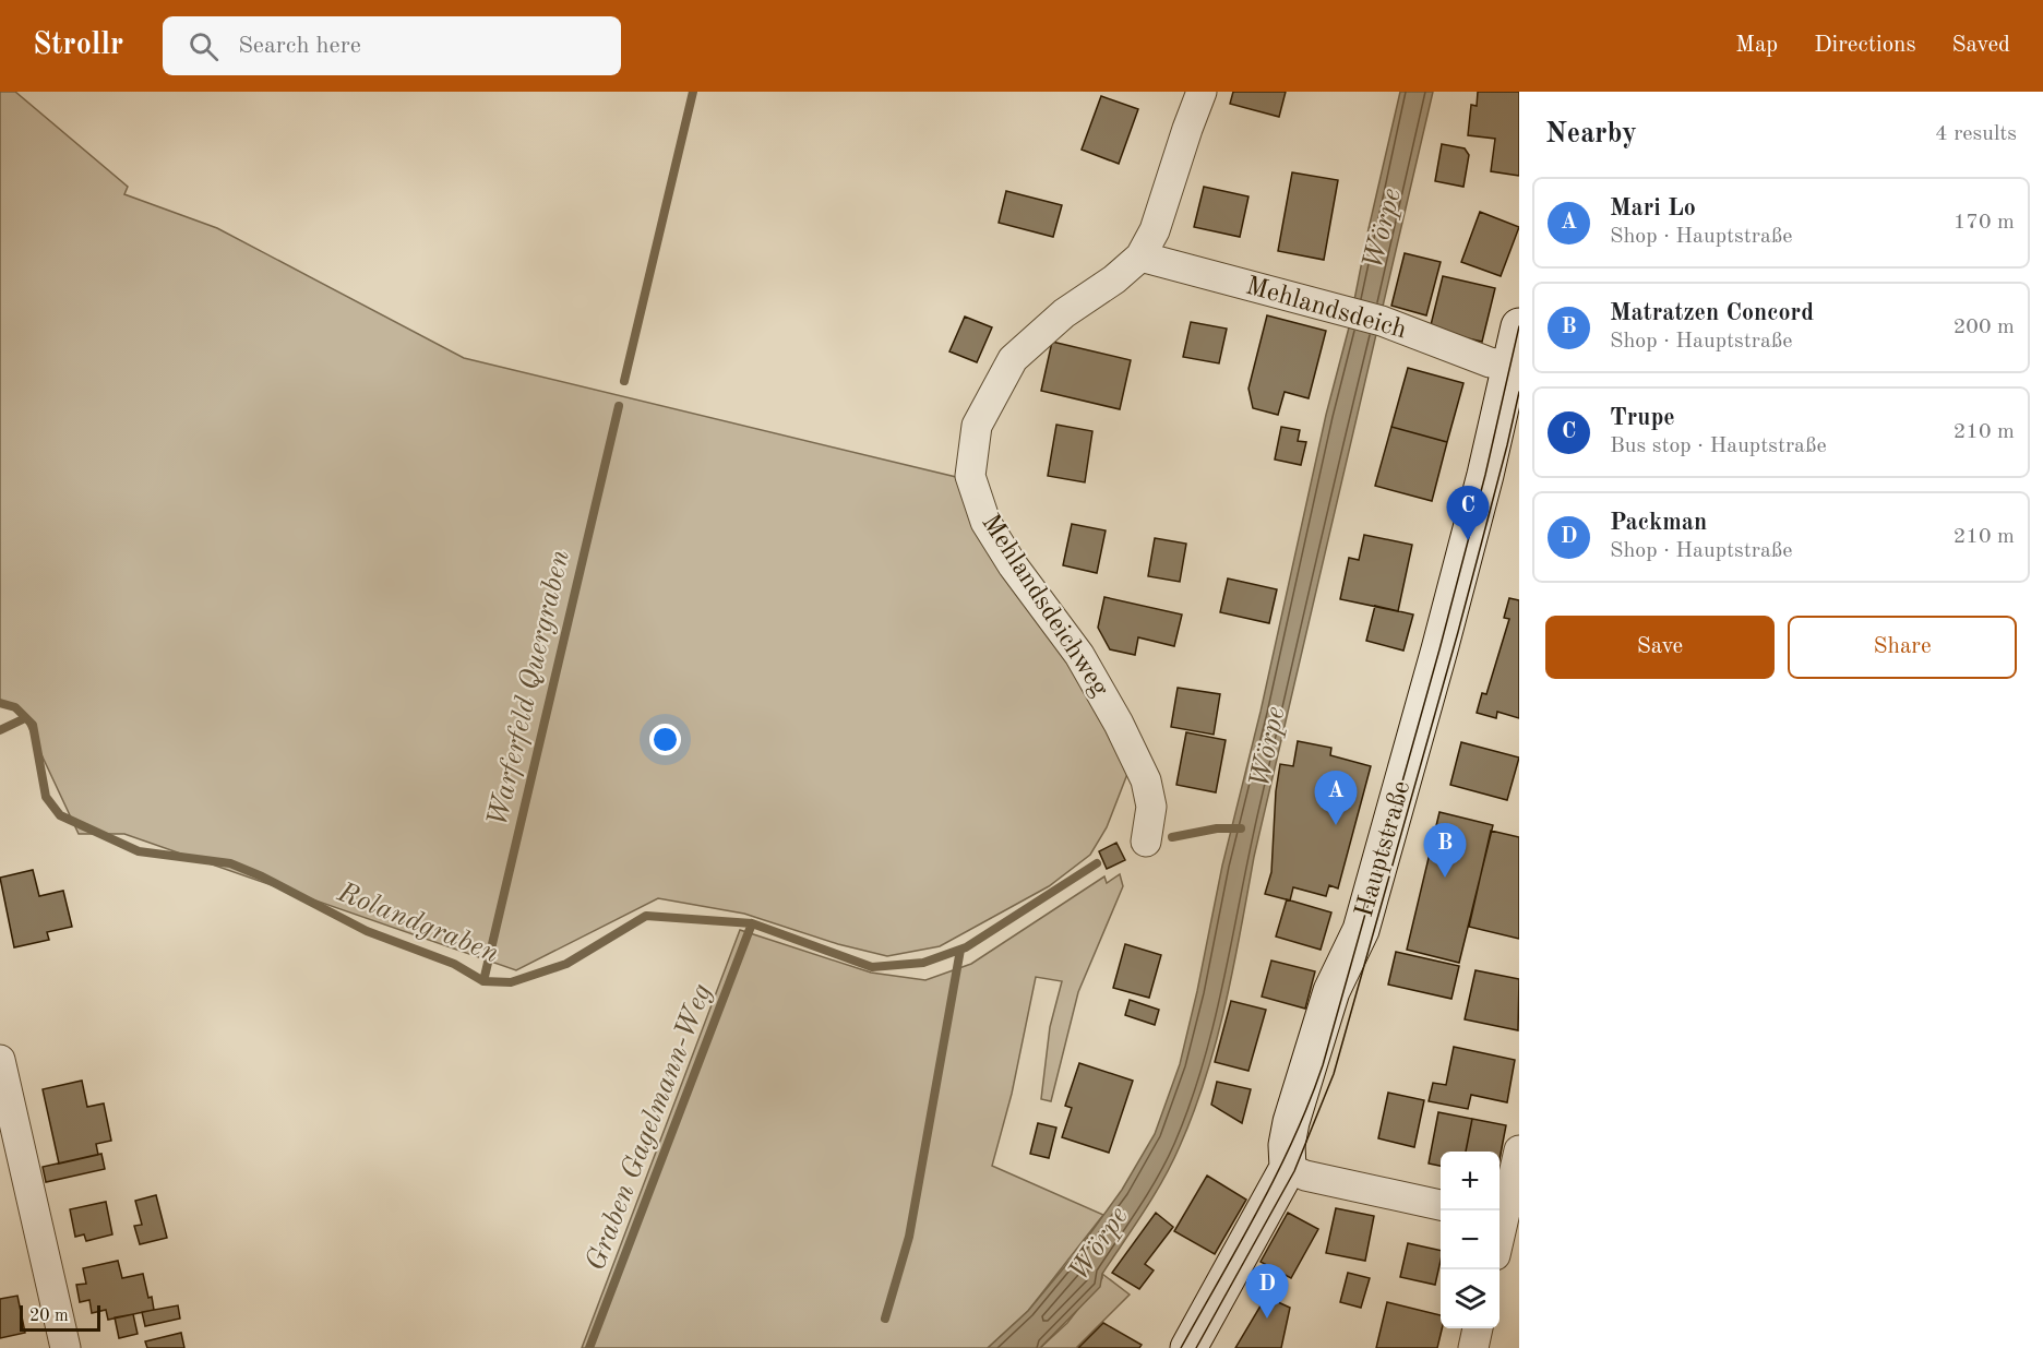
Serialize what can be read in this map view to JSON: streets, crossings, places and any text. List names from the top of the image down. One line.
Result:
{"streets":{"street":["Mehlandsdeich","Mehlandsdeichweg","Hauptstraße"]},"crossings":[["Mehlandsdeich","Mehlandsdeichweg"],["Mehlandsdeich","Hauptstraße"]],"water":["Wörpe","Warferfeld Quergraben","Rolandgraben","Graben Gagelmann-Weg"],"scale_bar":"20 m","page":{"header":"Strollr","search":"Search here","nav":["Map","Directions","Saved"],"heading":["Nearby","4 results"],"list":[{"mark":"A","name":"Mari Lo","note":"Shop · Hauptstraße","value":"170 m"},{"mark":"B","name":"Matratzen Concord","note":"Shop · Hauptstraße","value":"200 m"},{"mark":"C","name":"Trupe","note":"Bus stop · Hauptstraße","value":"210 m"},{"mark":"D","name":"Packman","note":"Shop · Hauptstraße","value":"210 m"}],"pins":["C","A","B","D"],"buttons":["Save","Share"],"map_buttons":["+","−"],"scale":"20 m"}}
